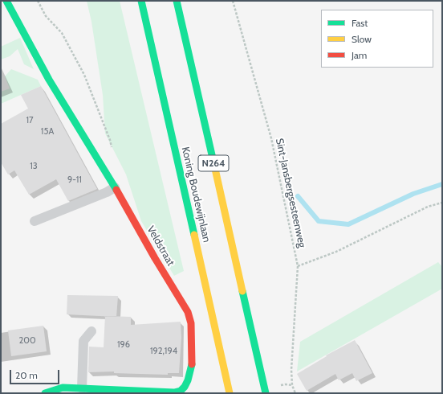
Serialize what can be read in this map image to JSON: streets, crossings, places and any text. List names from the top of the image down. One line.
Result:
{"streets":{"main road":["N264","Koning Boudewijnlaan","Veldstraat"],"path":["Sint-Jansbergsesteenweg"]},"house_numbers":["17","15A","13","9-11","200","196","192,194"],"legend":["Fast","Slow","Jam"],"scale_bar":"20 m"}
